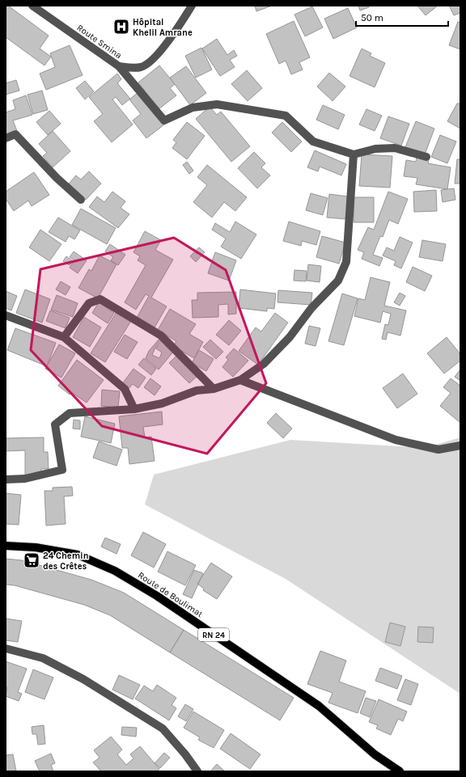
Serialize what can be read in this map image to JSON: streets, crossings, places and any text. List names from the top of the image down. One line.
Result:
{"streets":{"main road":["Route de Boulimat","RN 24"],"street":["Route Smina"]},"places":{"hospital":["Hôpital Khelil Amrane"],"supermarket":["24 Chemin des Crêtes"]},"scale_bar":"50 m"}
